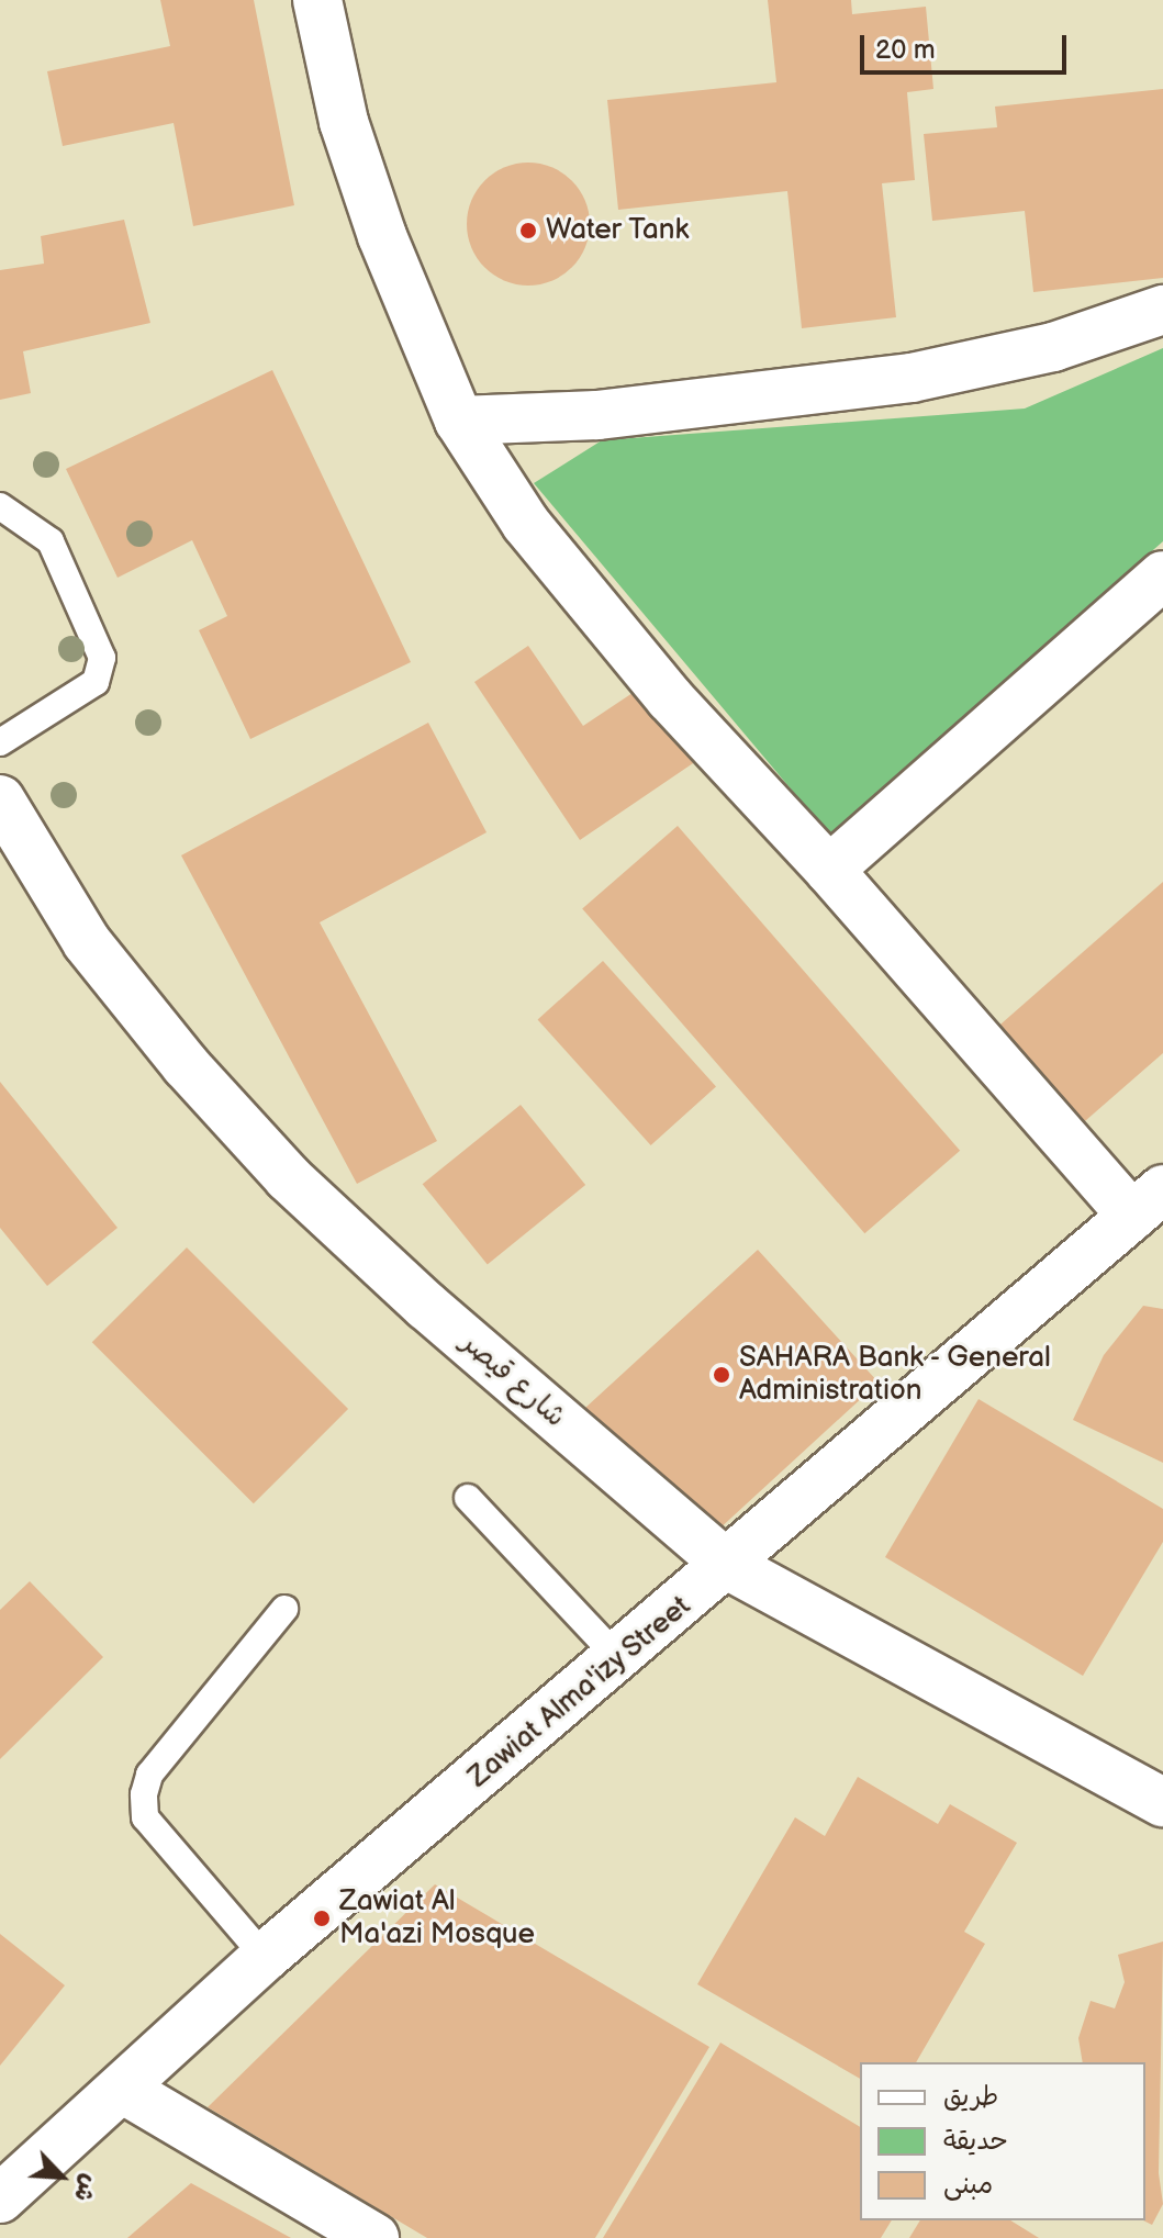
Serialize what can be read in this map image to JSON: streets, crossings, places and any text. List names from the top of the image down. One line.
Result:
{"streets":{"street":["شارع قيصر","Zawiat Alma'izy Street"]},"crossings":[["شارع قيصر","Zawiat Alma'izy Street"]],"places":["Water Tank","SAHARA Bank - General Administration","Zawiat Al Ma'azi Mosque"],"legend":["طريق","حديقة","مبنى"],"scale_bar":"20 m","north":"bottom right"}
